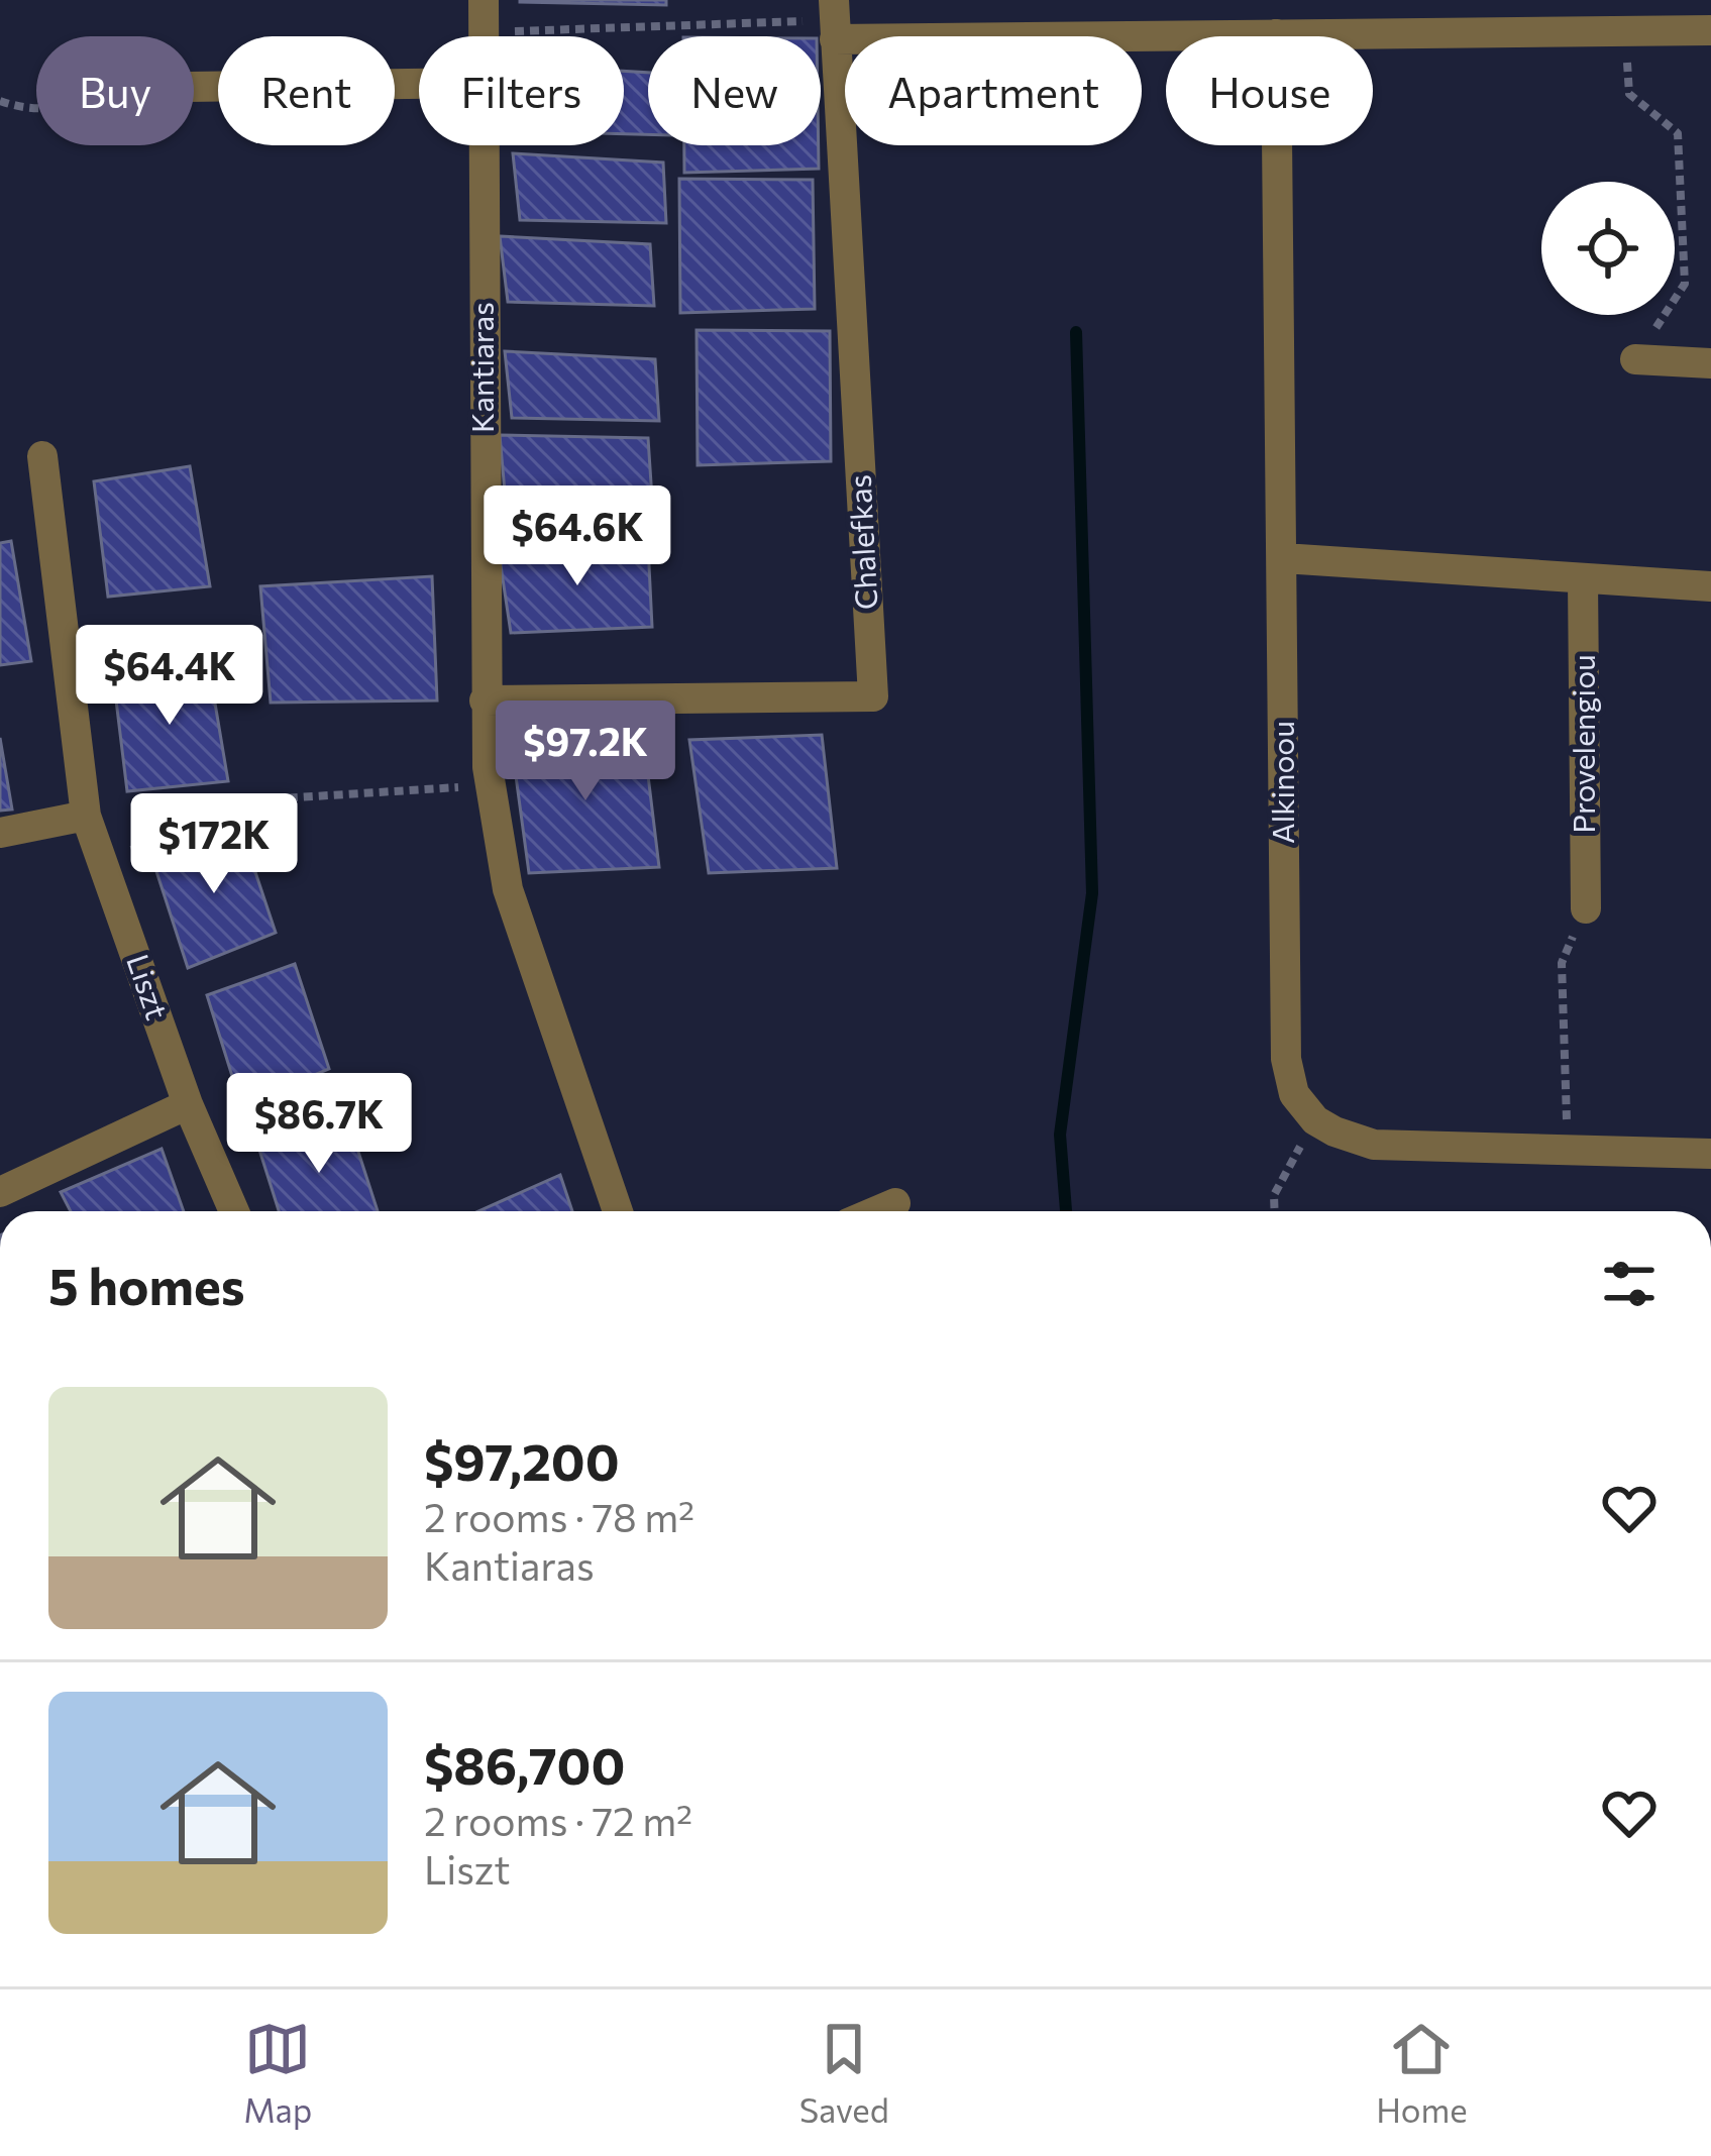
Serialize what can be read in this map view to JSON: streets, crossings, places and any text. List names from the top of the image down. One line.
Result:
{"streets":{"street":["Kantiaras","Chalefkas","Provelengiou","Alkinoou","Liszt"]},"crossings":[["Kantiaras","Chalefkas"]],"page":{"chip":["Buy","Rent","Filters","New","Apartment","House"],"price":["$64.6K","$64.4K","$97.2K","$172K","$86.7K"],"heading":"5 homes","list":[{"name":"$97,200","note":"2 rooms · 78 m² · Kantiaras"},{"name":"$86,700","note":"2 rooms · 72 m² · Liszt"}],"tabs":["Map","Saved","Home"]}}
